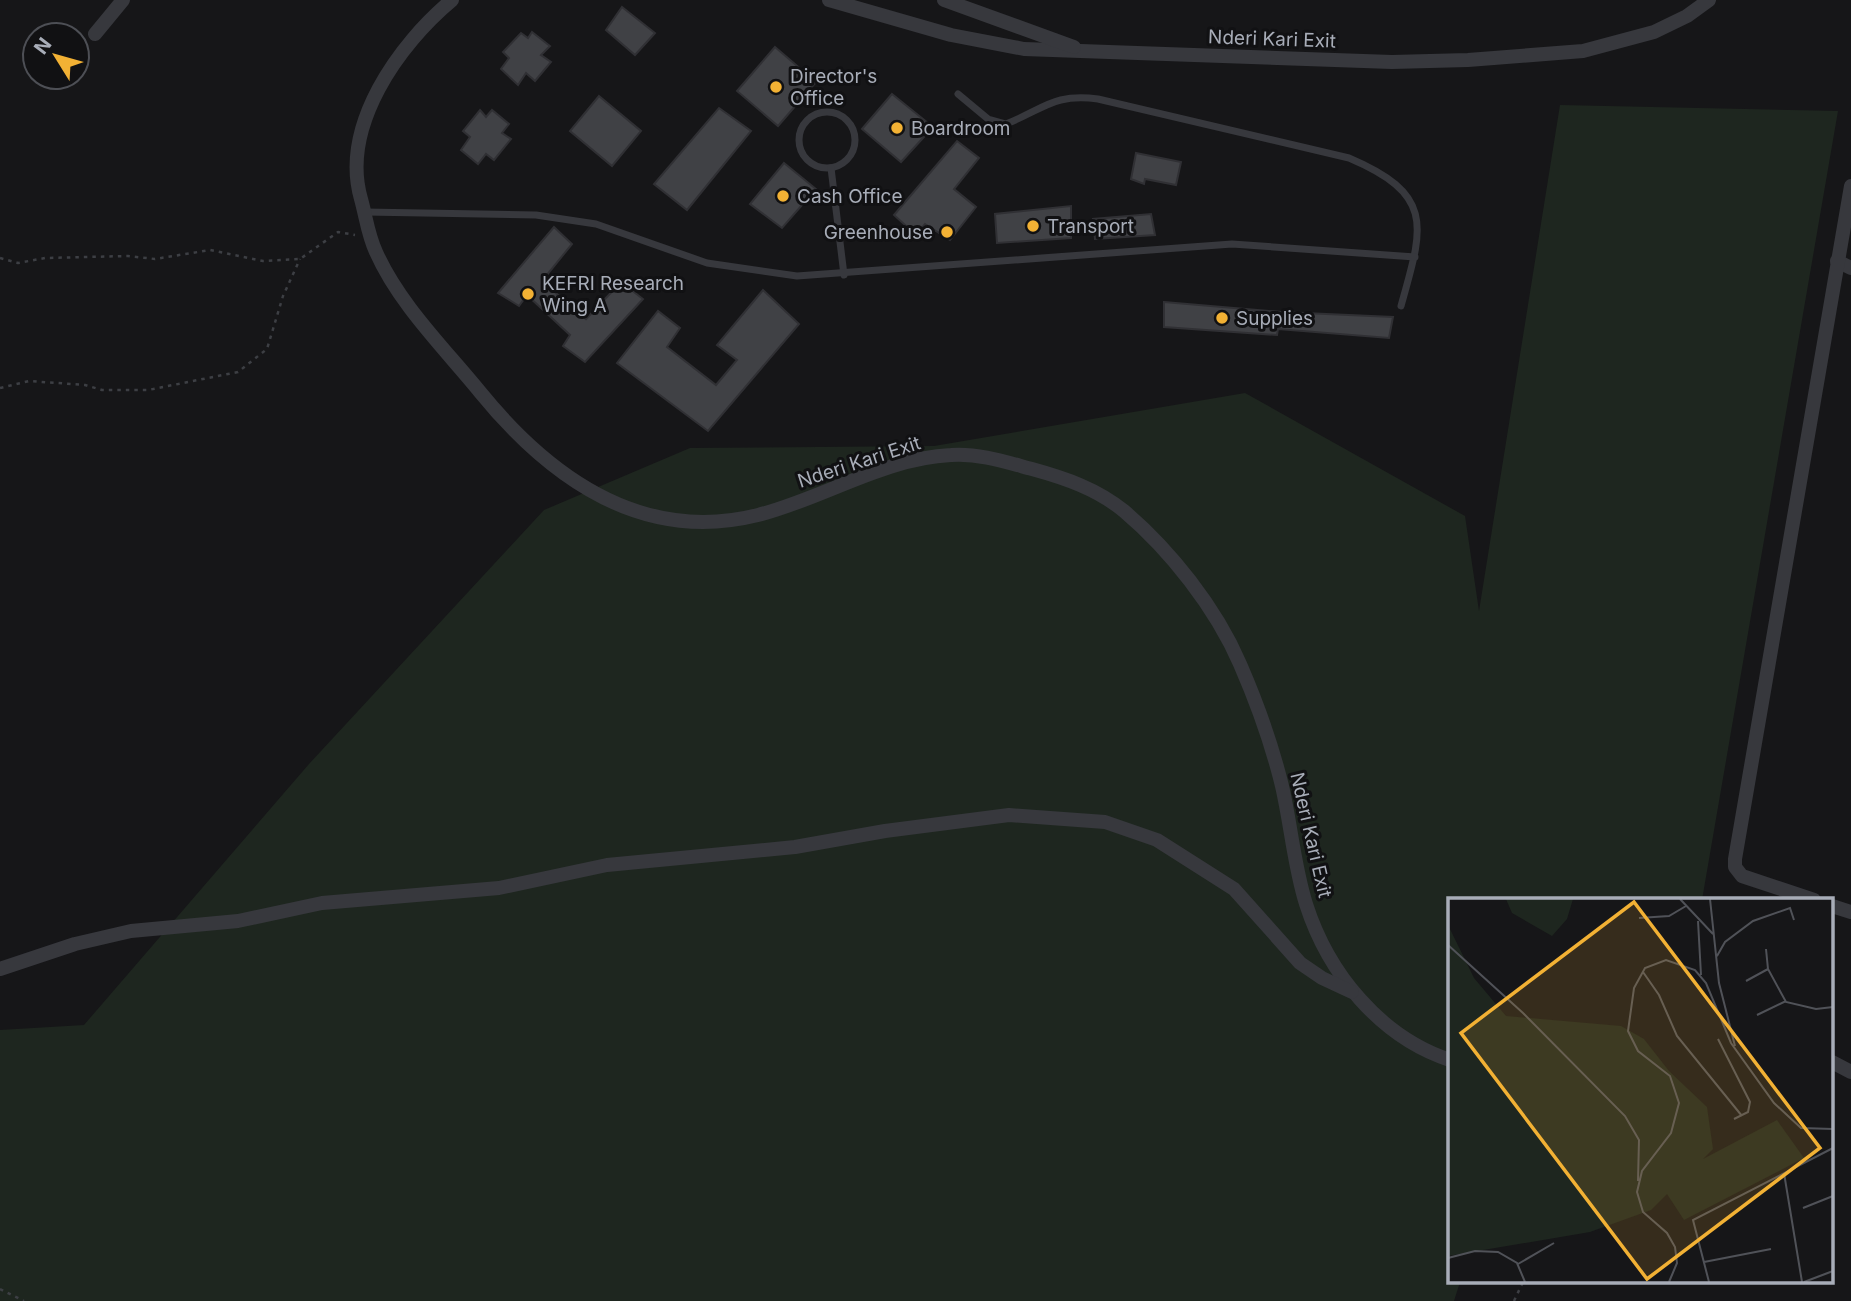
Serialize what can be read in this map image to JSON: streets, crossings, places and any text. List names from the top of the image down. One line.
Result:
{"streets":{"street":["Nderi Kari Exit"]},"places":["Director's Office","Boardroom","Cash Office","Transport","Greenhouse","KEFRI Research Wing A","Supplies"],"north":"top left"}
